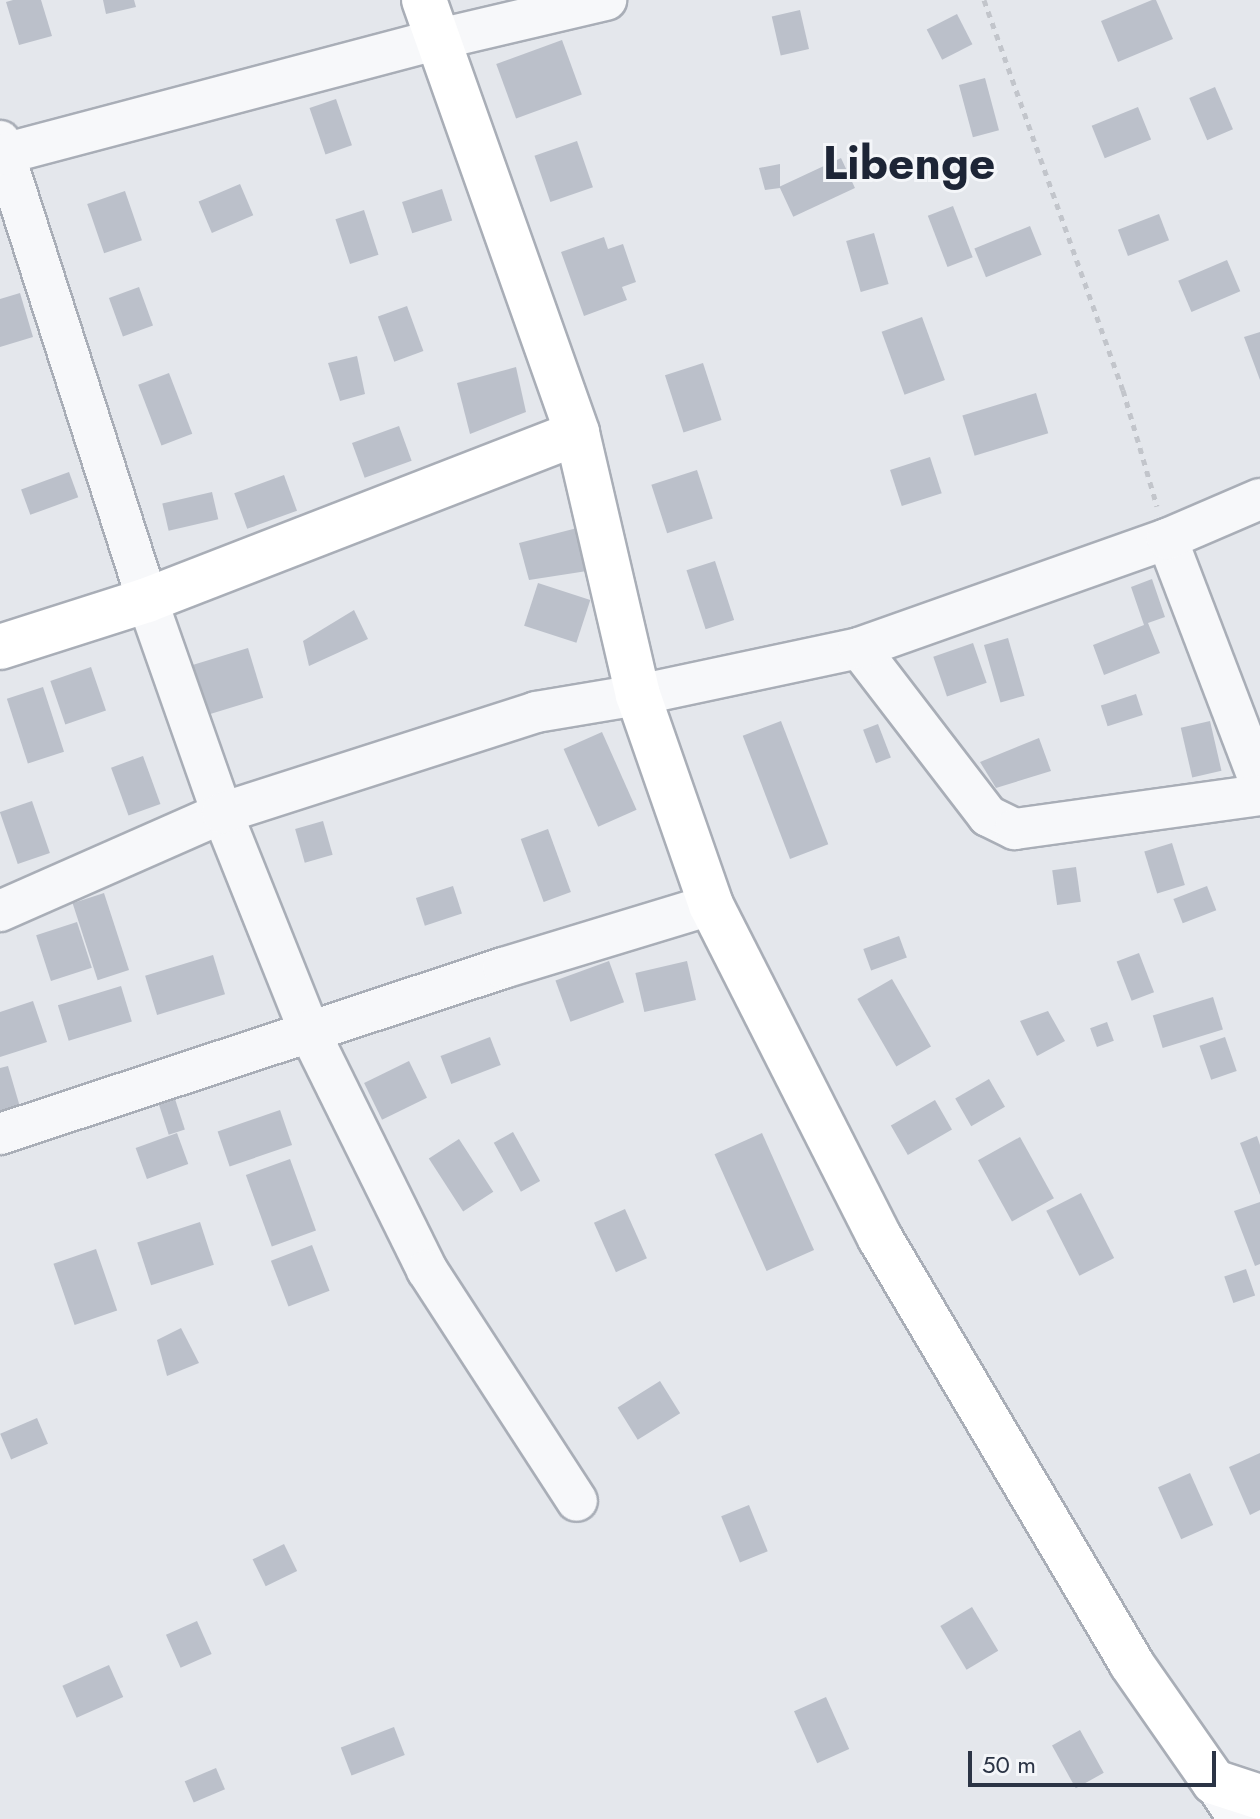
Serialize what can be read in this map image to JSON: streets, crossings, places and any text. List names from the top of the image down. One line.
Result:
{"districts":["Libenge"],"scale_bar":"50 m"}
